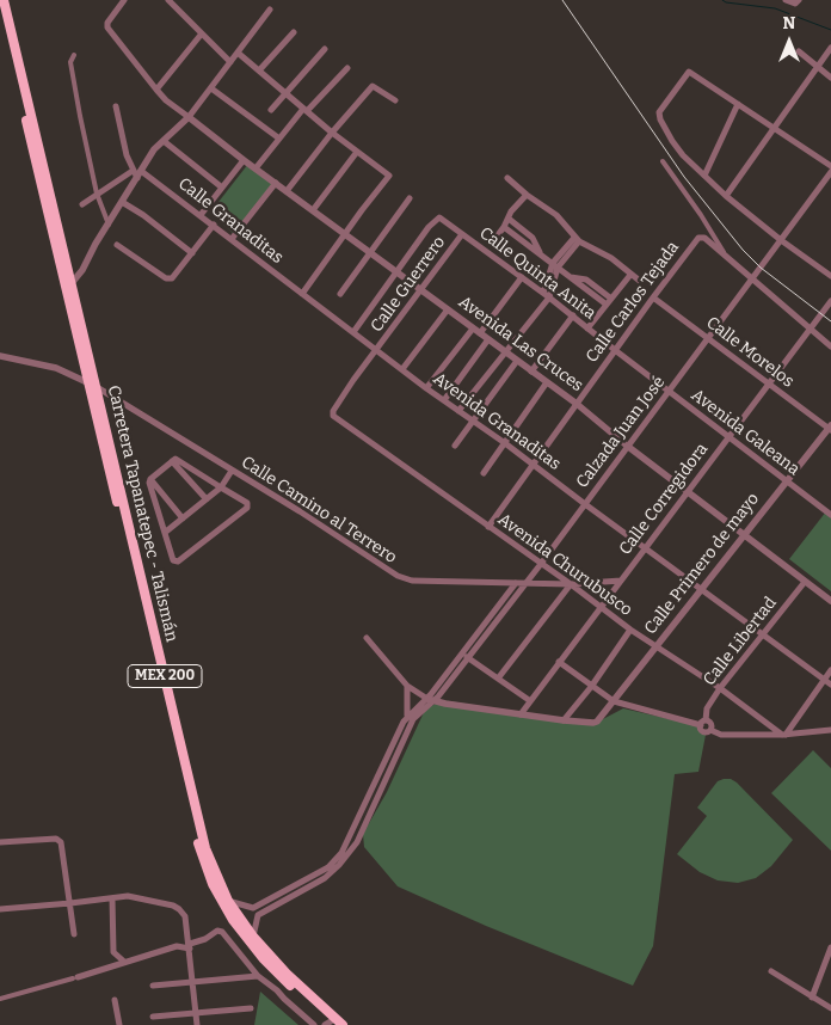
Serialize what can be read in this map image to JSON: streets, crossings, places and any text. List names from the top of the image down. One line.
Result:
{"streets":{"highway":["Carretera Tapanatepec - Talismán","MEX 200"],"street":["Calle Granaditas","Calle Quinta Anita","Calle Guerrero","Calle Carlos Tejada","Avenida Las Cruces","Calle Morelos","Avenida Granaditas","Calzada Juan José","Avenida Galeana","Calle Corregidora","Calle Camino al Terrero","Calle Primero de mayo","Avenida Churubusco","Calle Libertad"]},"crossings":[["Calle Granaditas","Avenida Granaditas"],["Calle Quinta Anita","Calle Guerrero"],["Calle Quinta Anita","Calle Carlos Tejada"],["Calle Quinta Anita","Avenida Las Cruces"],["Calle Quinta Anita","Avenida Galeana"],["Calle Guerrero","Avenida Las Cruces"],["Calle Guerrero","Avenida Granaditas"],["Calle Guerrero","Avenida Churubusco"],["Calle Carlos Tejada","Avenida Las Cruces"],["Calle Carlos Tejada","Calle Morelos"],["Calle Carlos Tejada","Avenida Granaditas"],["Calle Carlos Tejada","Avenida Galeana"],["Calle Carlos Tejada","Avenida Churubusco"],["Avenida Las Cruces","Calzada Juan José"],["Avenida Las Cruces","Calle Corregidora"],["Avenida Las Cruces","Calle Primero de mayo"],["Avenida Las Cruces","Calle Libertad"],["Calle Morelos","Calzada Juan José"],["Calle Morelos","Calle Corregidora"],["Calle Morelos","Calle Primero de mayo"],["Avenida Granaditas","Calzada Juan José"],["Avenida Granaditas","Calle Corregidora"],["Avenida Granaditas","Calle Primero de mayo"],["Avenida Granaditas","Calle Libertad"],["Calzada Juan José","Avenida Galeana"],["Calzada Juan José","Calle Camino al Terrero"],["Calzada Juan José","Avenida Churubusco"],["Avenida Galeana","Calle Corregidora"],["Avenida Galeana","Calle Primero de mayo"],["Calle Corregidora","Calle Camino al Terrero"],["Calle Corregidora","Avenida Churubusco"],["Calle Camino al Terrero","Carretera Tapanatepec - Talismán"],["Calle Camino al Terrero","Avenida Churubusco"],["Calle Primero de mayo","Avenida Churubusco"],["Avenida Churubusco","Calle Libertad"]],"north":"top"}
